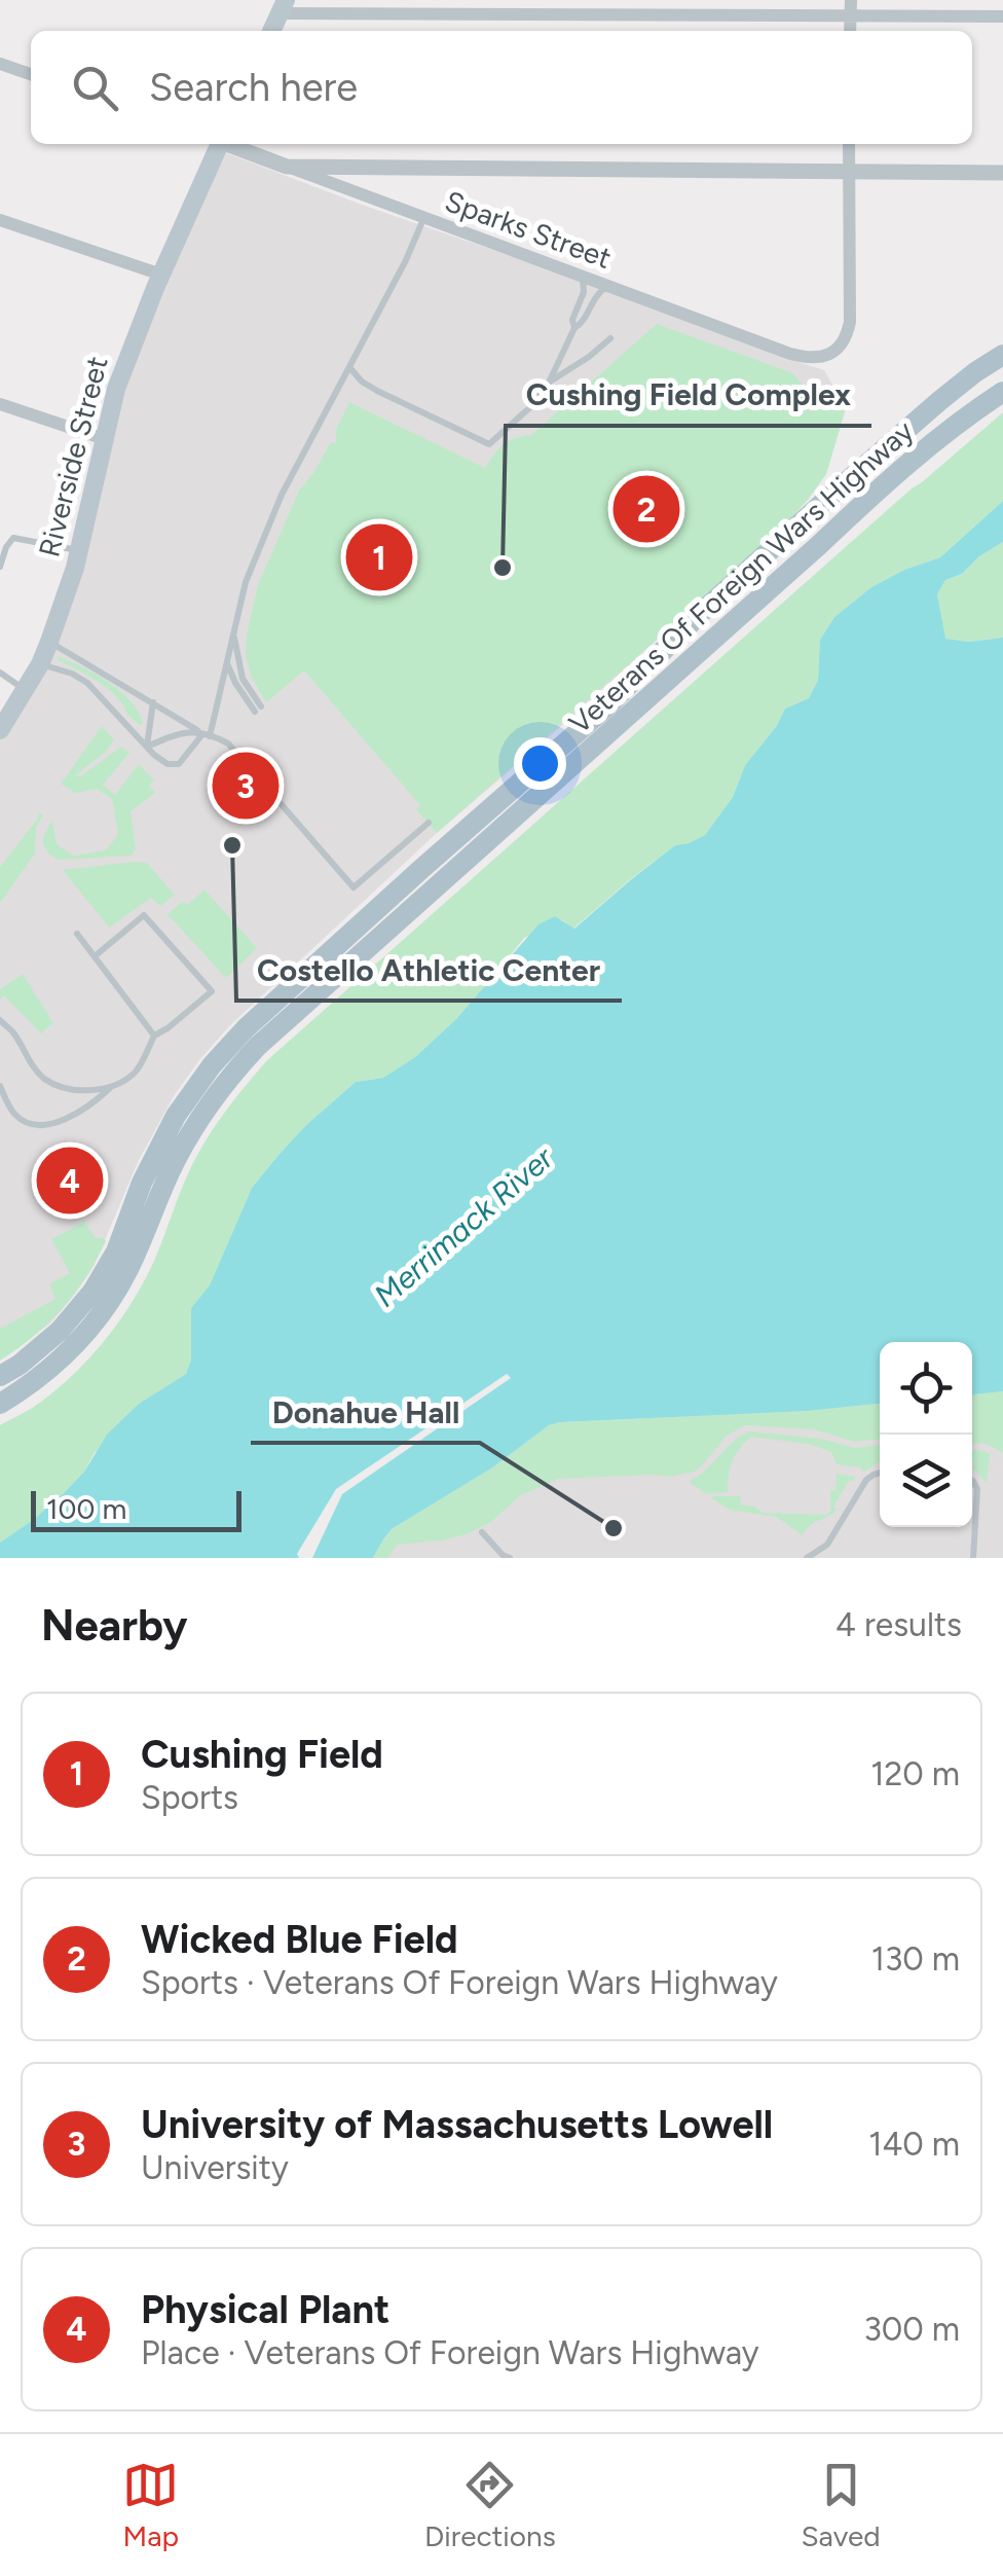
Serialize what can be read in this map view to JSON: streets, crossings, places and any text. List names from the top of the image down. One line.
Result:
{"streets":{"main road":["Riverside Street","Veterans Of Foreign Wars Highway"],"street":["Sparks Street"]},"water":["Merrimack River"],"places":["Cushing Field Complex","Costello Athletic Center","Donahue Hall"],"scale_bar":"100 m","page":{"search":"Search here","pins":["2","1","3","4"],"scale":"100 m","heading":["Nearby","4 results"],"list":[{"mark":"1","name":"Cushing Field","note":"Sports","value":"120 m"},{"mark":"2","name":"Wicked Blue Field","note":"Sports · Veterans Of Foreign Wars Highway","value":"130 m"},{"mark":"3","name":"University of Massachusetts Lowell","note":"University","value":"140 m"},{"mark":"4","name":"Physical Plant","note":"Place · Veterans Of Foreign Wars Highway","value":"300 m"}],"nav":["Map","Directions","Saved"]}}
